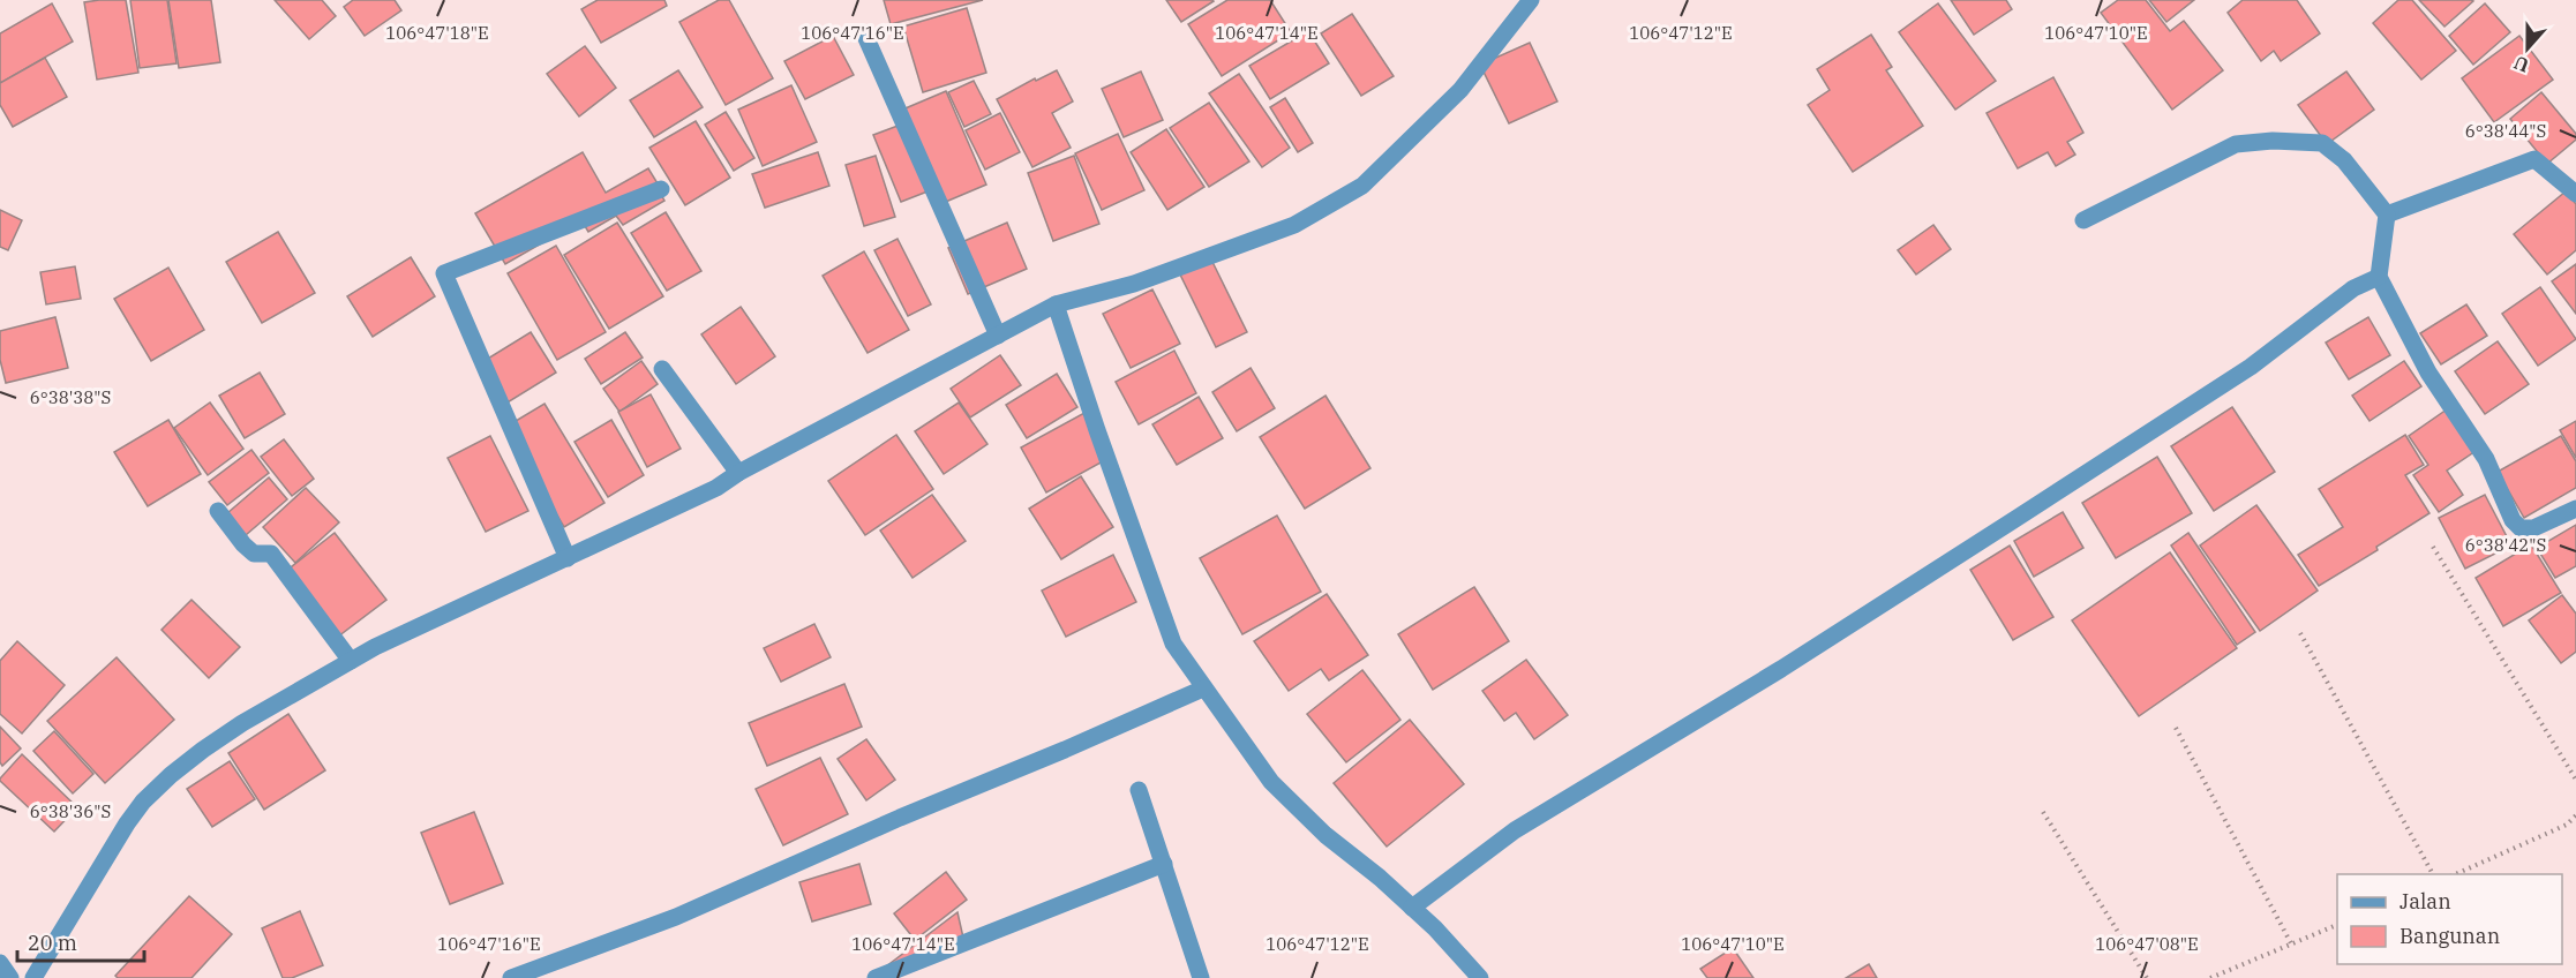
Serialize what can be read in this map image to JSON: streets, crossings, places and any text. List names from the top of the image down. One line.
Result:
{"legend":["Jalan","Bangunan"],"scale_bar":"20 m","north":"bottom","coordinates":["106°47'18\"E","106°47'16\"E","106°47'14\"E","106°47'12\"E","106°47'10\"E","6°38'44\"S","6°38'38\"S","6°38'42\"S","6°38'36\"S","106°47'08\"E"]}
